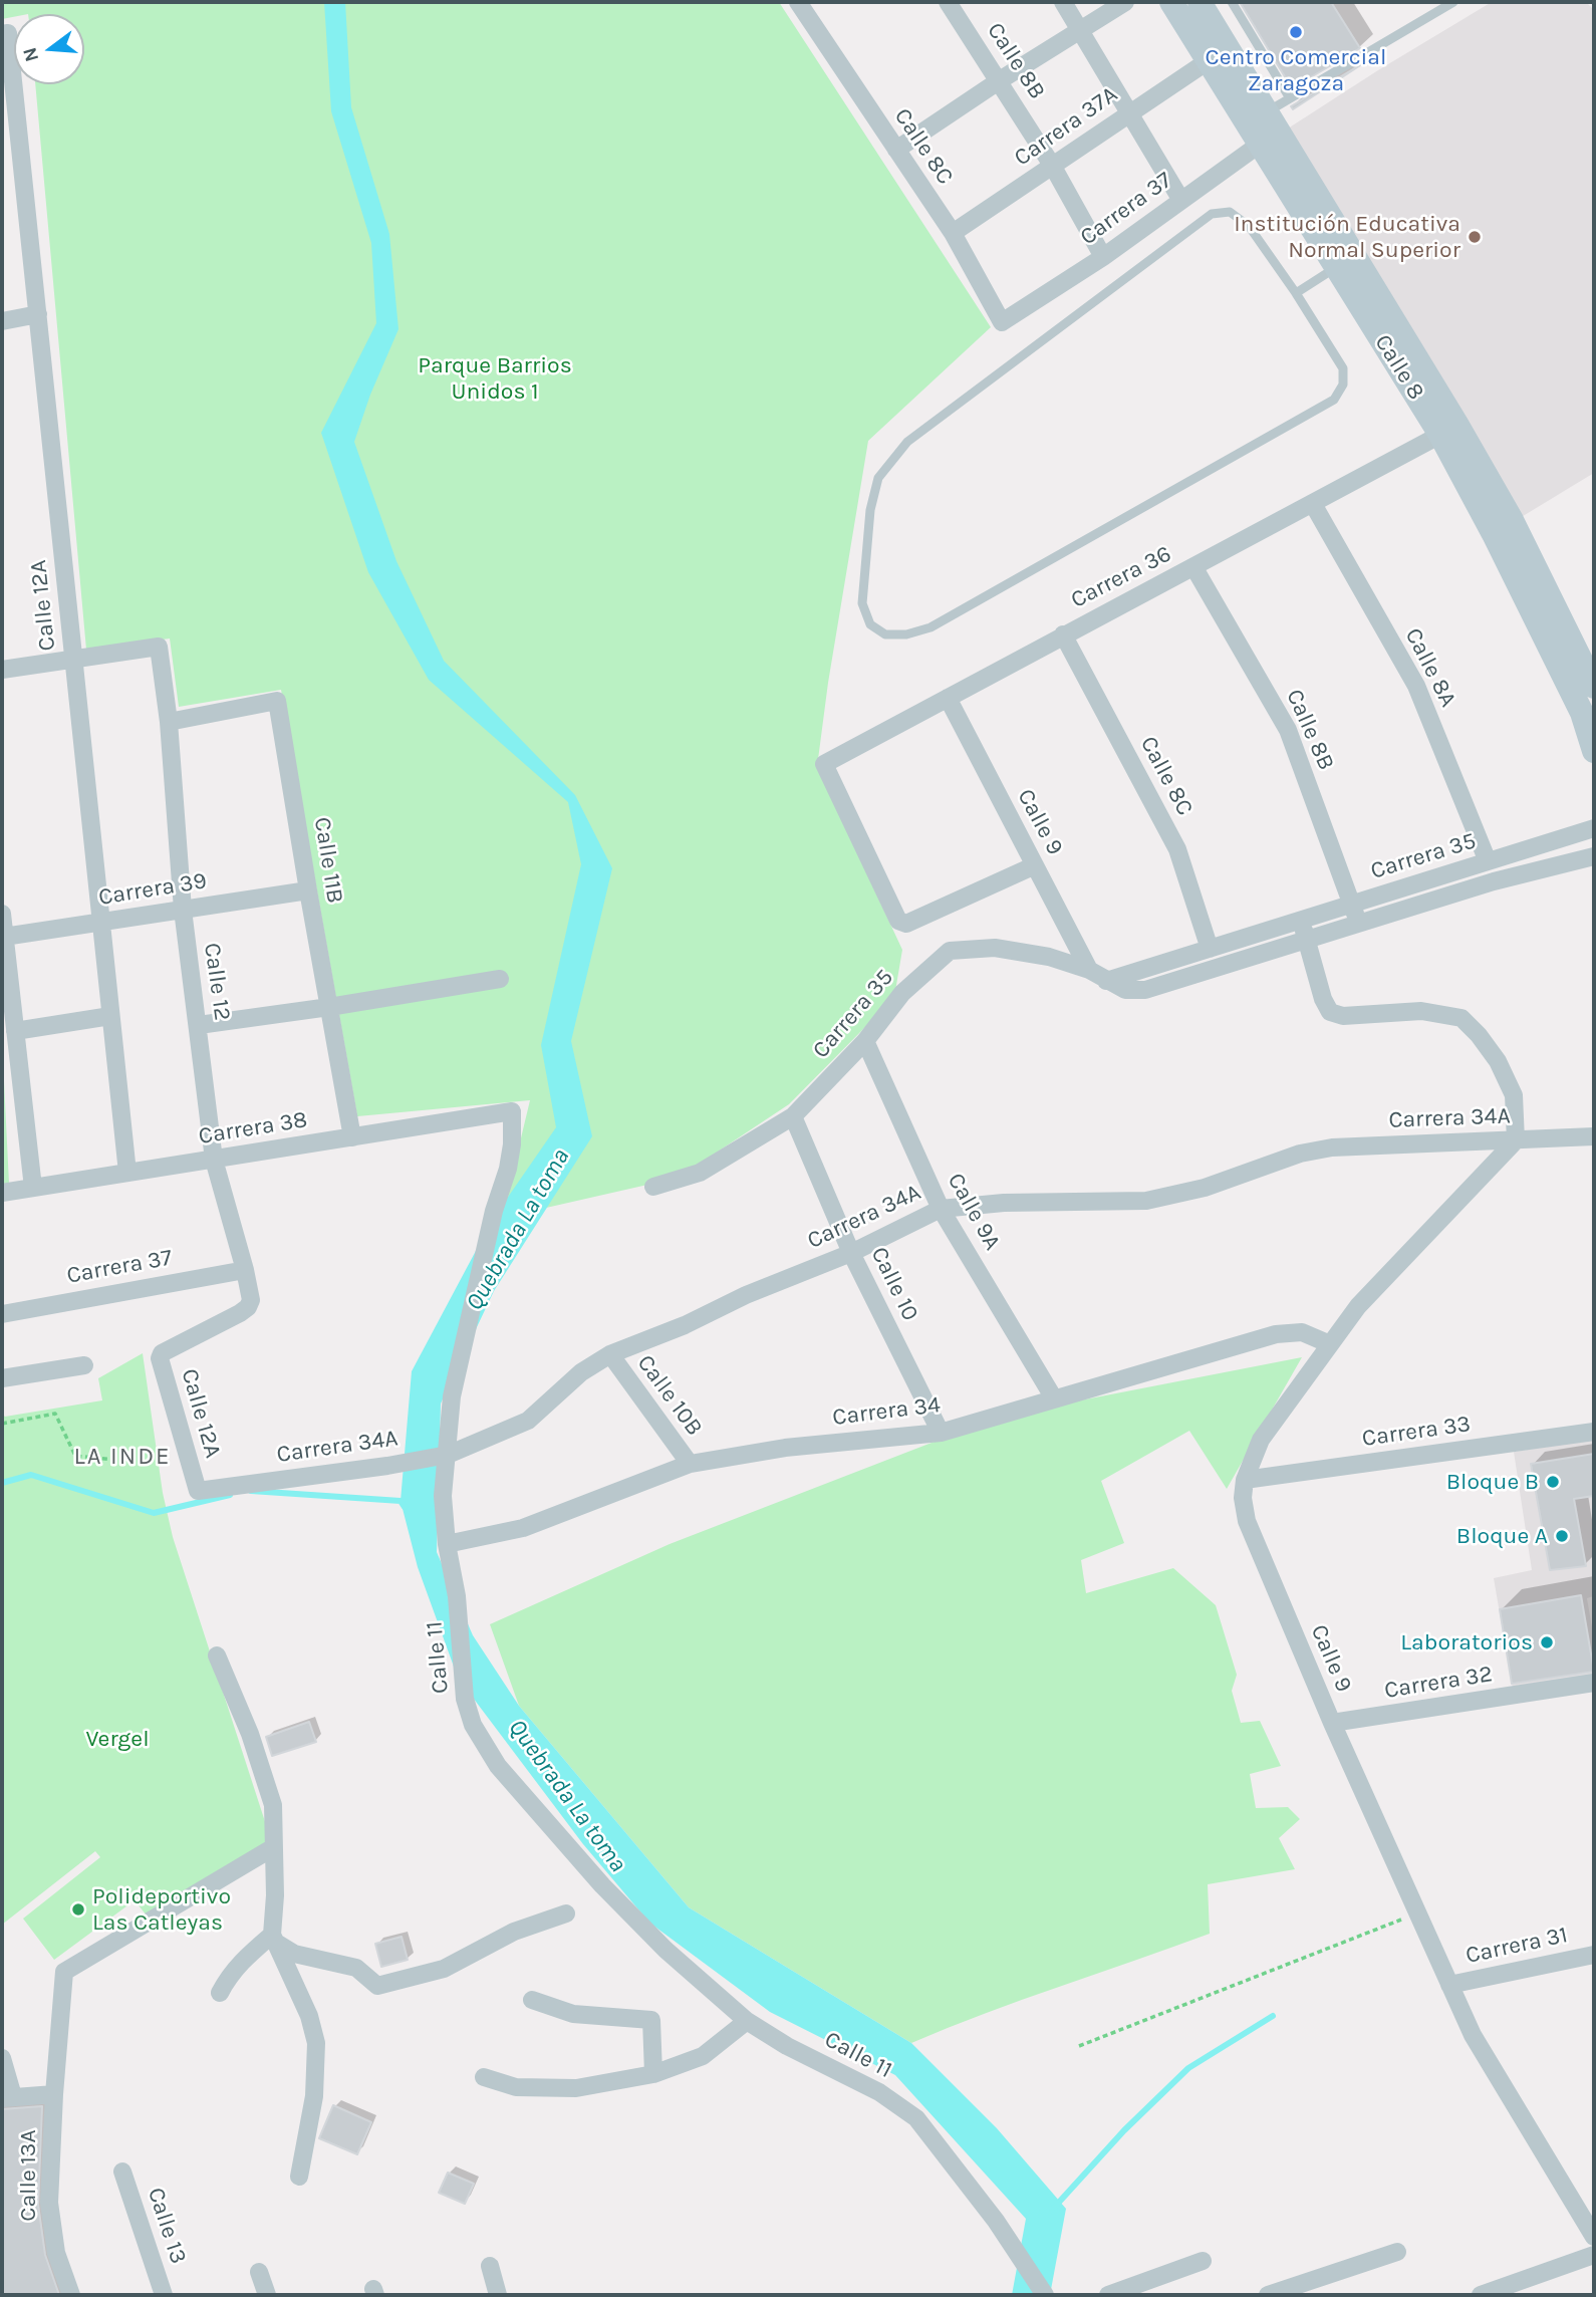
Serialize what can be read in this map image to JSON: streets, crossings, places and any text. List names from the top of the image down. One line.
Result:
{"streets":{"main road":["Calle 8"],"street":["Calle 8B","Carrera 37A","Calle 8C","Carrera 37","Carrera 36","Calle 12A","Calle 8A","Calle 9","Carrera 35","Calle 11B","Carrera 39","Calle 12","Carrera 34A","Carrera 38","Calle 9A","Calle 10","Calle 10B","Carrera 34","Carrera 33","Calle 11","Carrera 32","Carrera 31","Calle 13A","Calle 13"]},"crossings":[["Calle 8B","Carrera 37A"],["Calle 8B","Carrera 37"],["Calle 8B","Carrera 36"],["Calle 8B","Carrera 35"],["Carrera 37A","Calle 8C"],["Carrera 37A","Calle 8"],["Calle 8C","Carrera 37"],["Calle 8C","Carrera 36"],["Calle 8C","Carrera 35"],["Carrera 37","Calle 8"],["Carrera 37","Calle 12"],["Calle 8","Carrera 36"],["Carrera 36","Calle 8A"],["Carrera 36","Calle 9"],["Calle 12A","Carrera 39"],["Calle 12A","Calle 12"],["Calle 12A","Carrera 34A"],["Calle 12A","Carrera 38"],["Calle 8A","Carrera 35"],["Calle 9","Carrera 35"],["Calle 9","Carrera 34A"],["Calle 9","Carrera 34"],["Calle 9","Carrera 33"],["Calle 9","Carrera 32"],["Calle 9","Carrera 31"],["Carrera 35","Calle 9A"],["Carrera 35","Calle 10"],["Calle 11B","Carrera 39"],["Calle 11B","Calle 12"],["Calle 11B","Carrera 38"],["Carrera 39","Calle 12"],["Calle 12","Carrera 38"],["Carrera 34A","Calle 9A"],["Carrera 34A","Calle 10"],["Carrera 34A","Calle 10B"],["Carrera 34A","Calle 11"],["Carrera 38","Calle 11"],["Calle 9A","Carrera 34"],["Calle 10","Carrera 34"],["Calle 10B","Carrera 34"],["Carrera 34","Calle 11"]],"districts":["LA INDE"],"water":["Quebrada La toma"],"parks":["Parque Barrios Unidos 1","Vergel"],"places":["Centro Comercial Zaragoza","Institución Educativa Normal Superior","Bloque B","Bloque A","Laboratorios","Polideportivo Las Catleyas"],"north":"left"}
